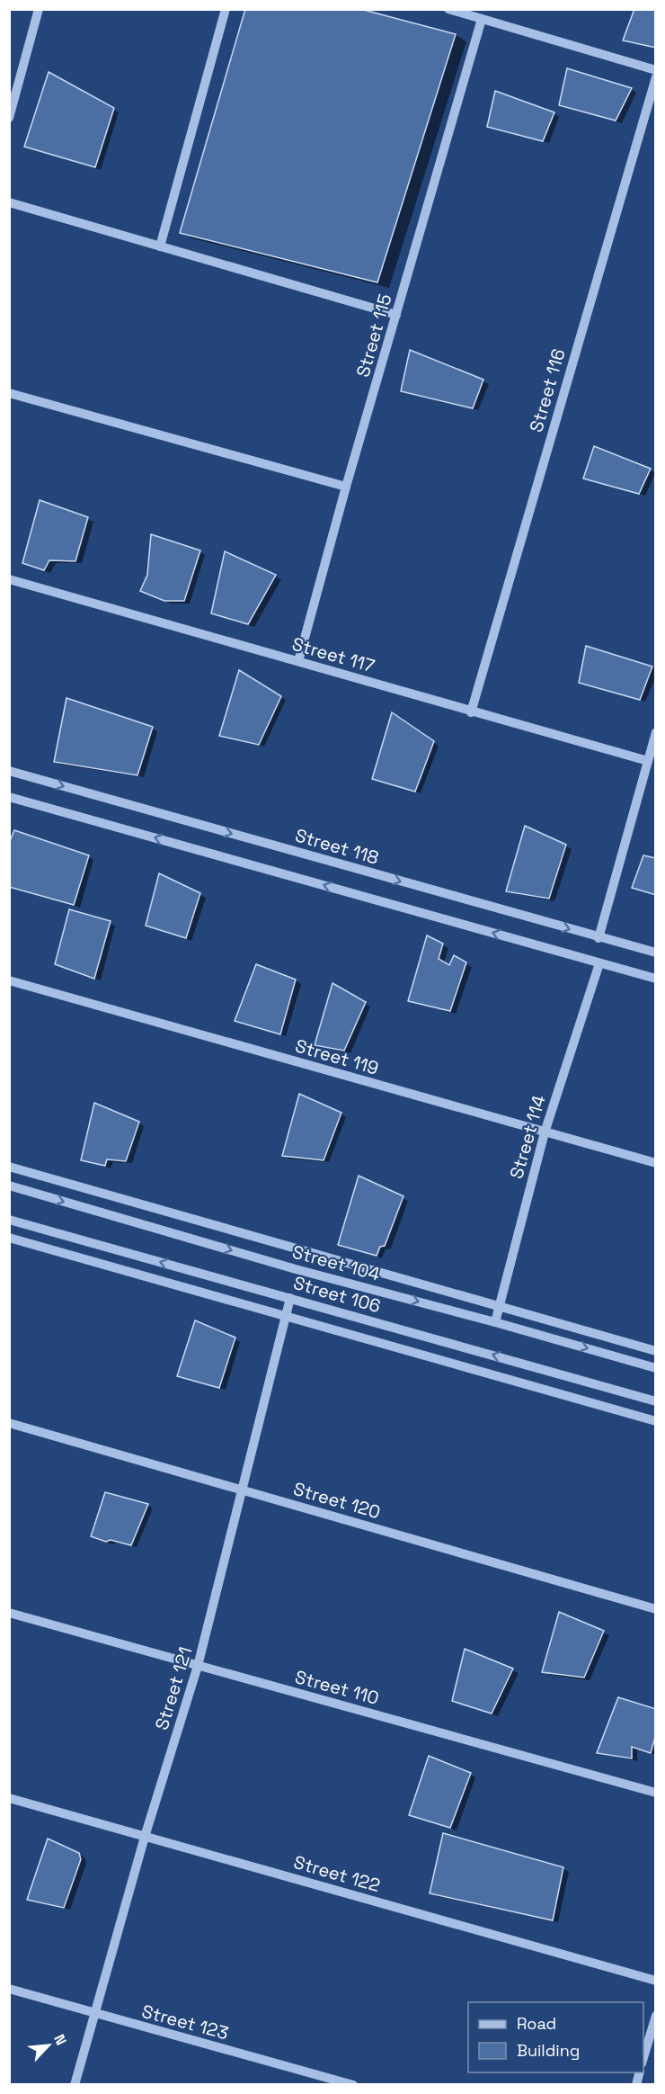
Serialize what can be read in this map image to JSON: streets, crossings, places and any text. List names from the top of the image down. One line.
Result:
{"streets":{"street":["Street 115","Street 116","Street 117","Street 118","Street 119","Street 114","Street 104","Street 106","Street 120","Street 110","Street 121","Street 122","Street 123"]},"crossings":[["Street 115","Street 117"],["Street 116","Street 117"],["Street 119","Street 114"],["Street 114","Street 104"],["Street 106","Street 121"],["Street 120","Street 121"],["Street 110","Street 121"],["Street 121","Street 122"],["Street 121","Street 123"]],"legend":["Road","Building"],"north":"top right"}
